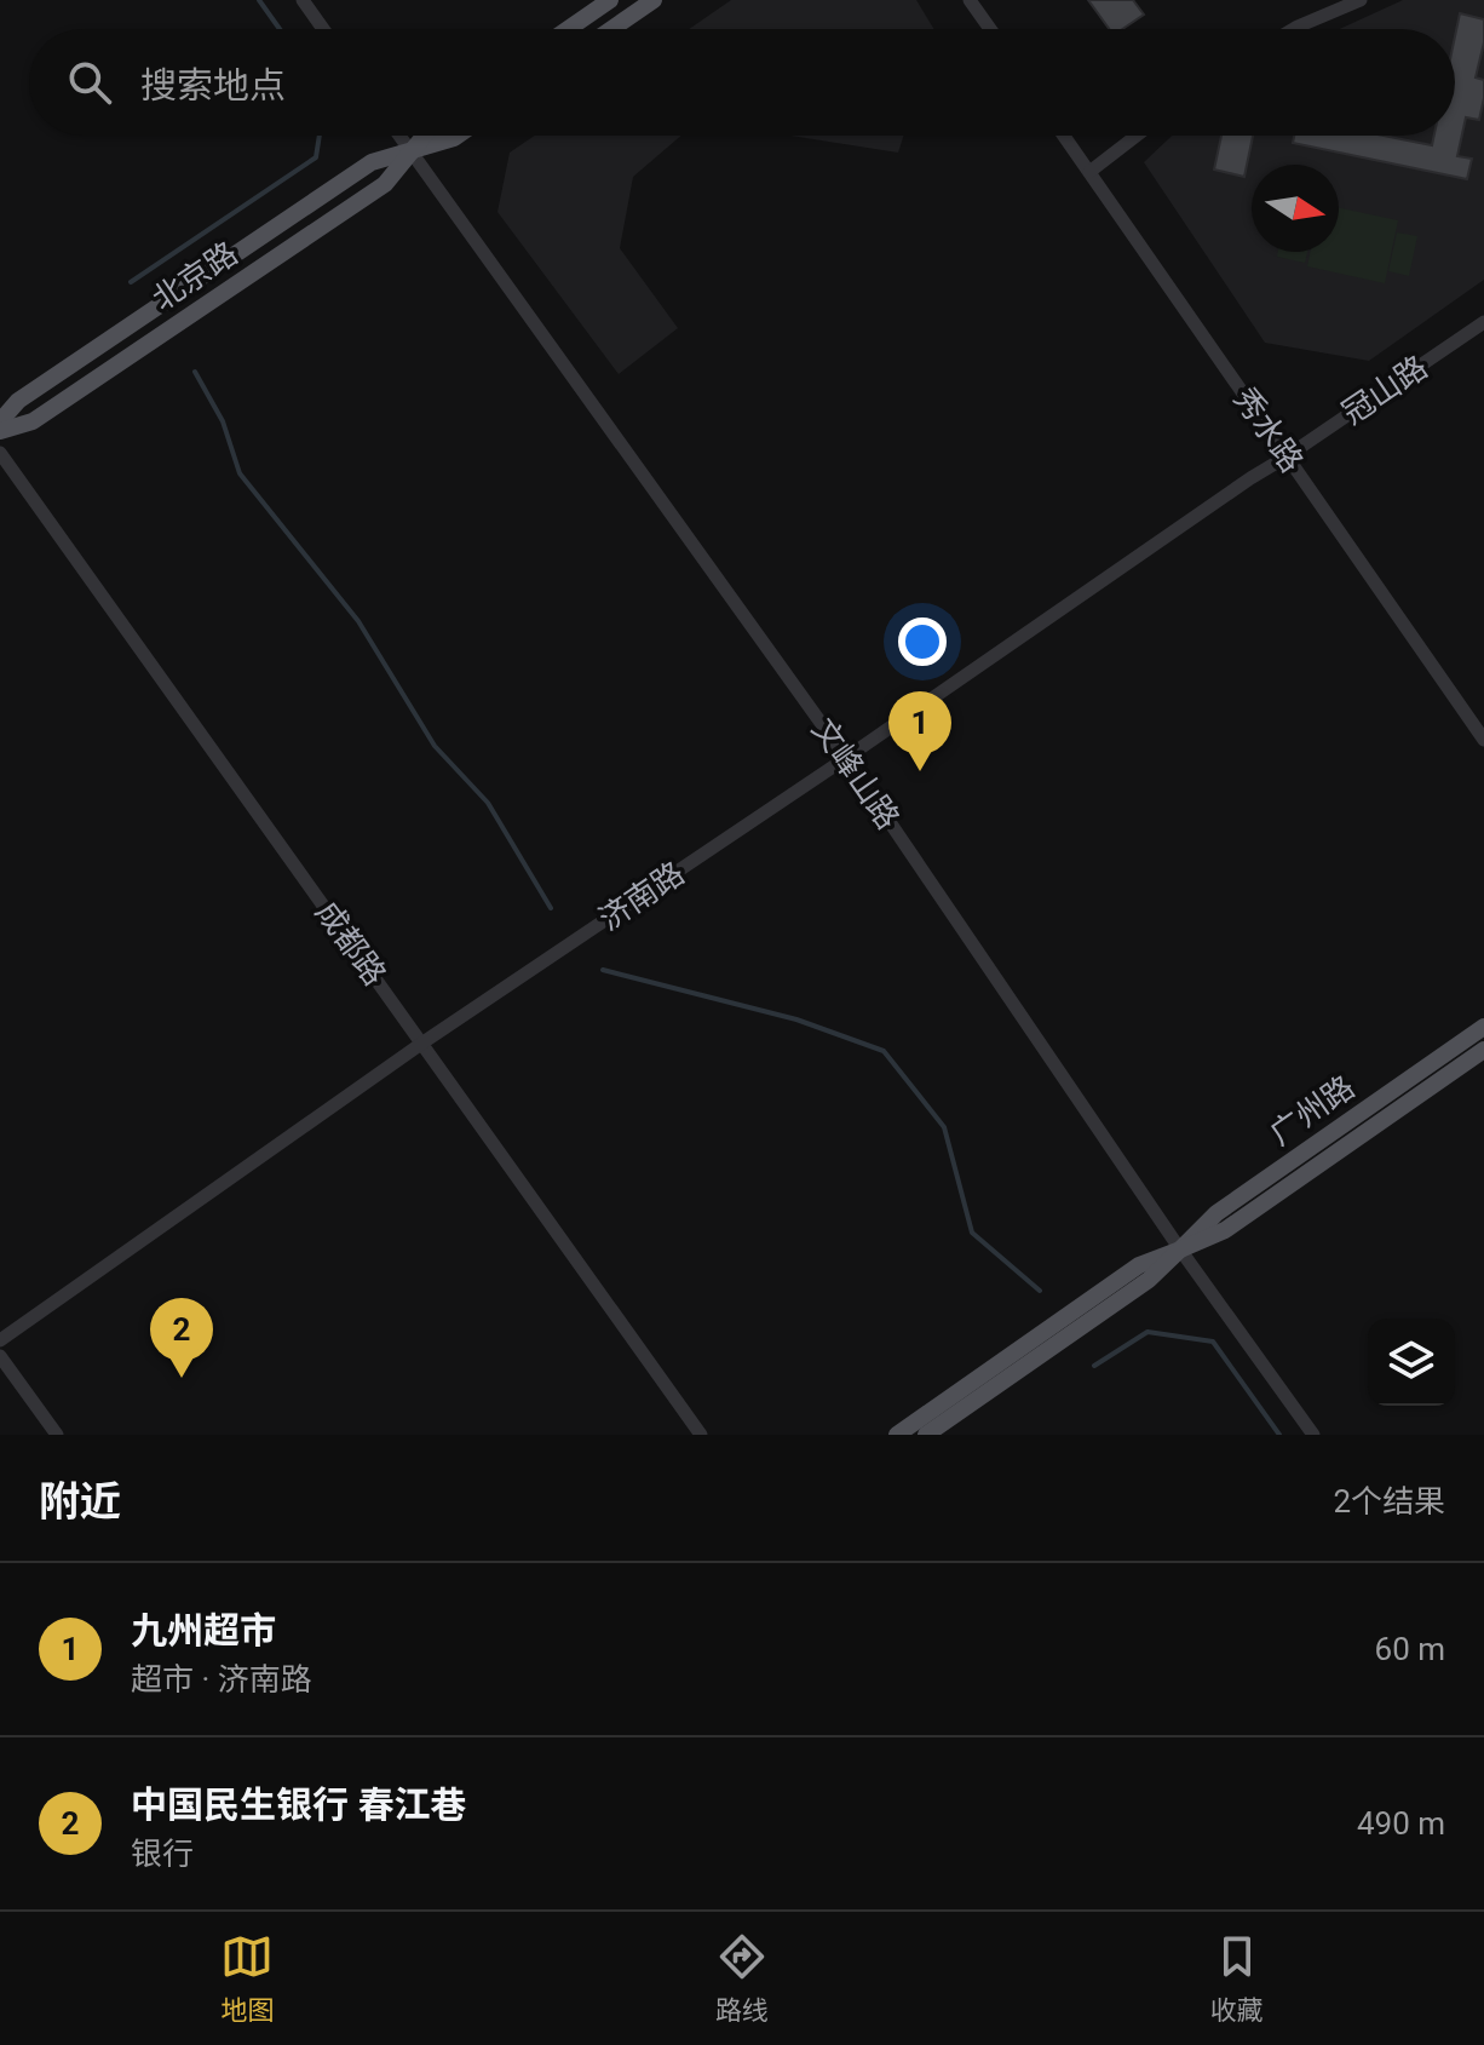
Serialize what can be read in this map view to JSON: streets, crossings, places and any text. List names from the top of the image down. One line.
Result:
{"streets":{"main road":["北京路","广州路"],"street":["冠山路","秀水路","文峰山路","济南路","成都路"]},"crossings":[["北京路","文峰山路"],["冠山路","秀水路"],["冠山路","济南路"],["秀水路","济南路"],["文峰山路","济南路"],["文峰山路","广州路"],["济南路","成都路"]],"north":"right","page":{"search":"搜索地点","pins":["1","2"],"heading":["附近","2个结果"],"list":[{"mark":"1","name":"九州超市","note":"超市 · 济南路","value":"60 m"},{"mark":"2","name":"中国民生银行 春江巷","note":"银行","value":"490 m"}],"nav":["地图","路线","收藏"]}}
